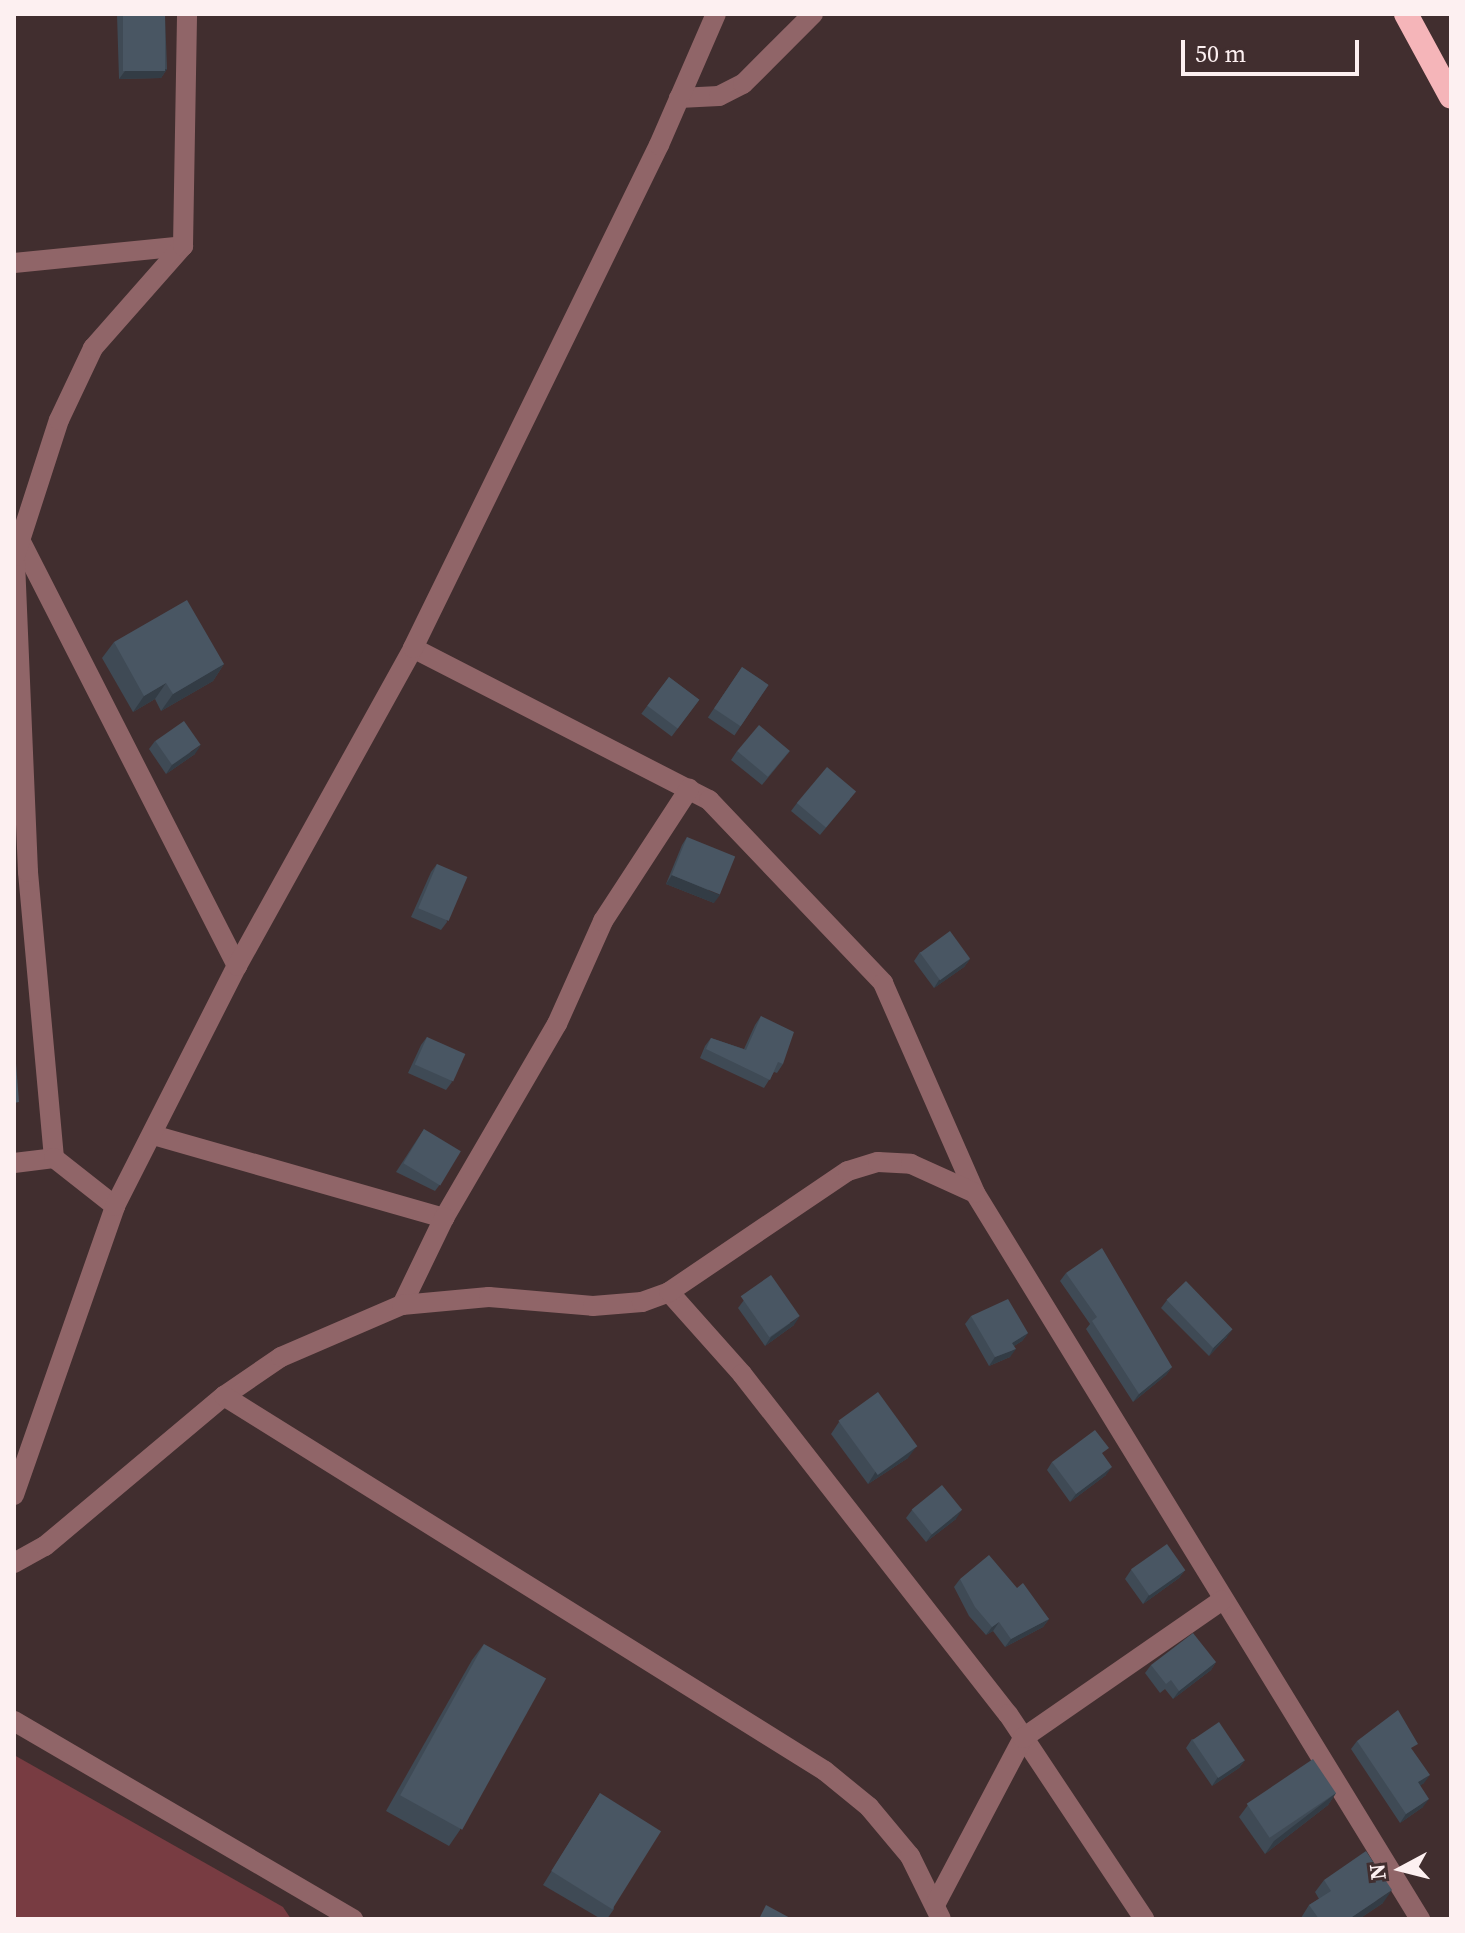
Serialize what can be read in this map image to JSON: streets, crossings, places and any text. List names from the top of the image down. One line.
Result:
{"scale_bar":"50 m","north":"left"}
